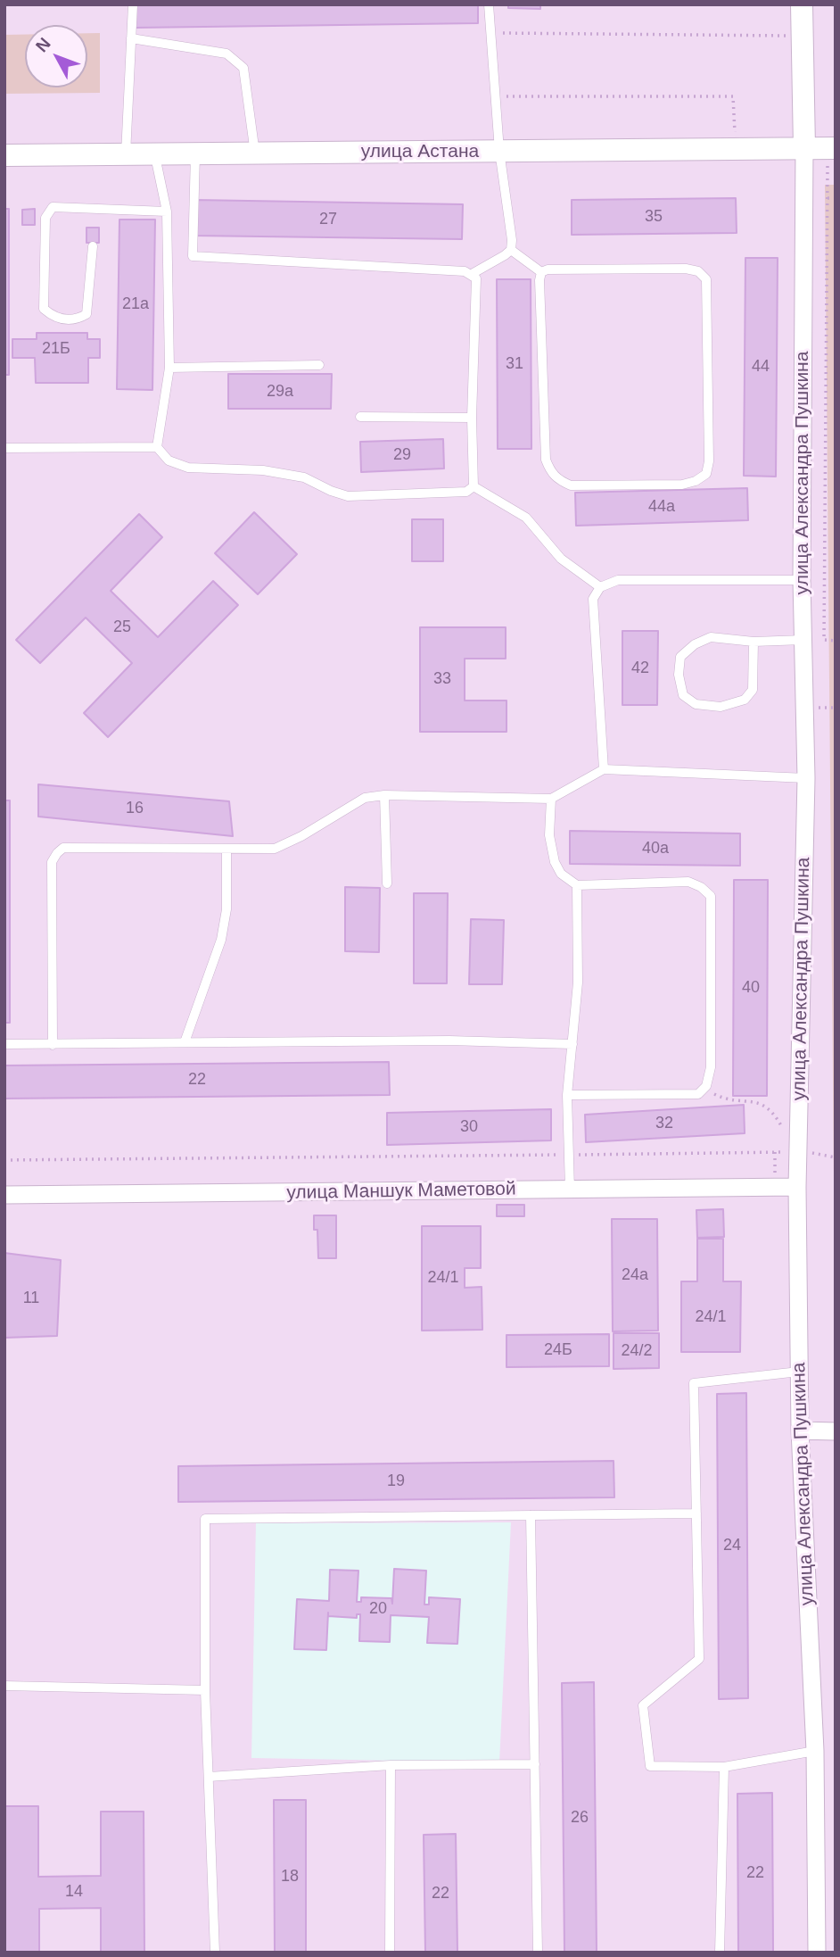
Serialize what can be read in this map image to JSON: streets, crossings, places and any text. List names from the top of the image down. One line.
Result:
{"streets":{"street":["улица Астана","улица Александра Пушкина","улица Маншук Маметовой"]},"crossings":[["улица Астана","улица Александра Пушкина"],["улица Александра Пушкина","улица Маншук Маметовой"]],"house_numbers":["35","27","21а","21Б","31","44","29а","29","44а","25","42","33","16","40а","40","22","32","30","24а","24/1","11","24/1","24Б","24/2","19","24","20","26","22","18","14","22"],"north":"top left"}
